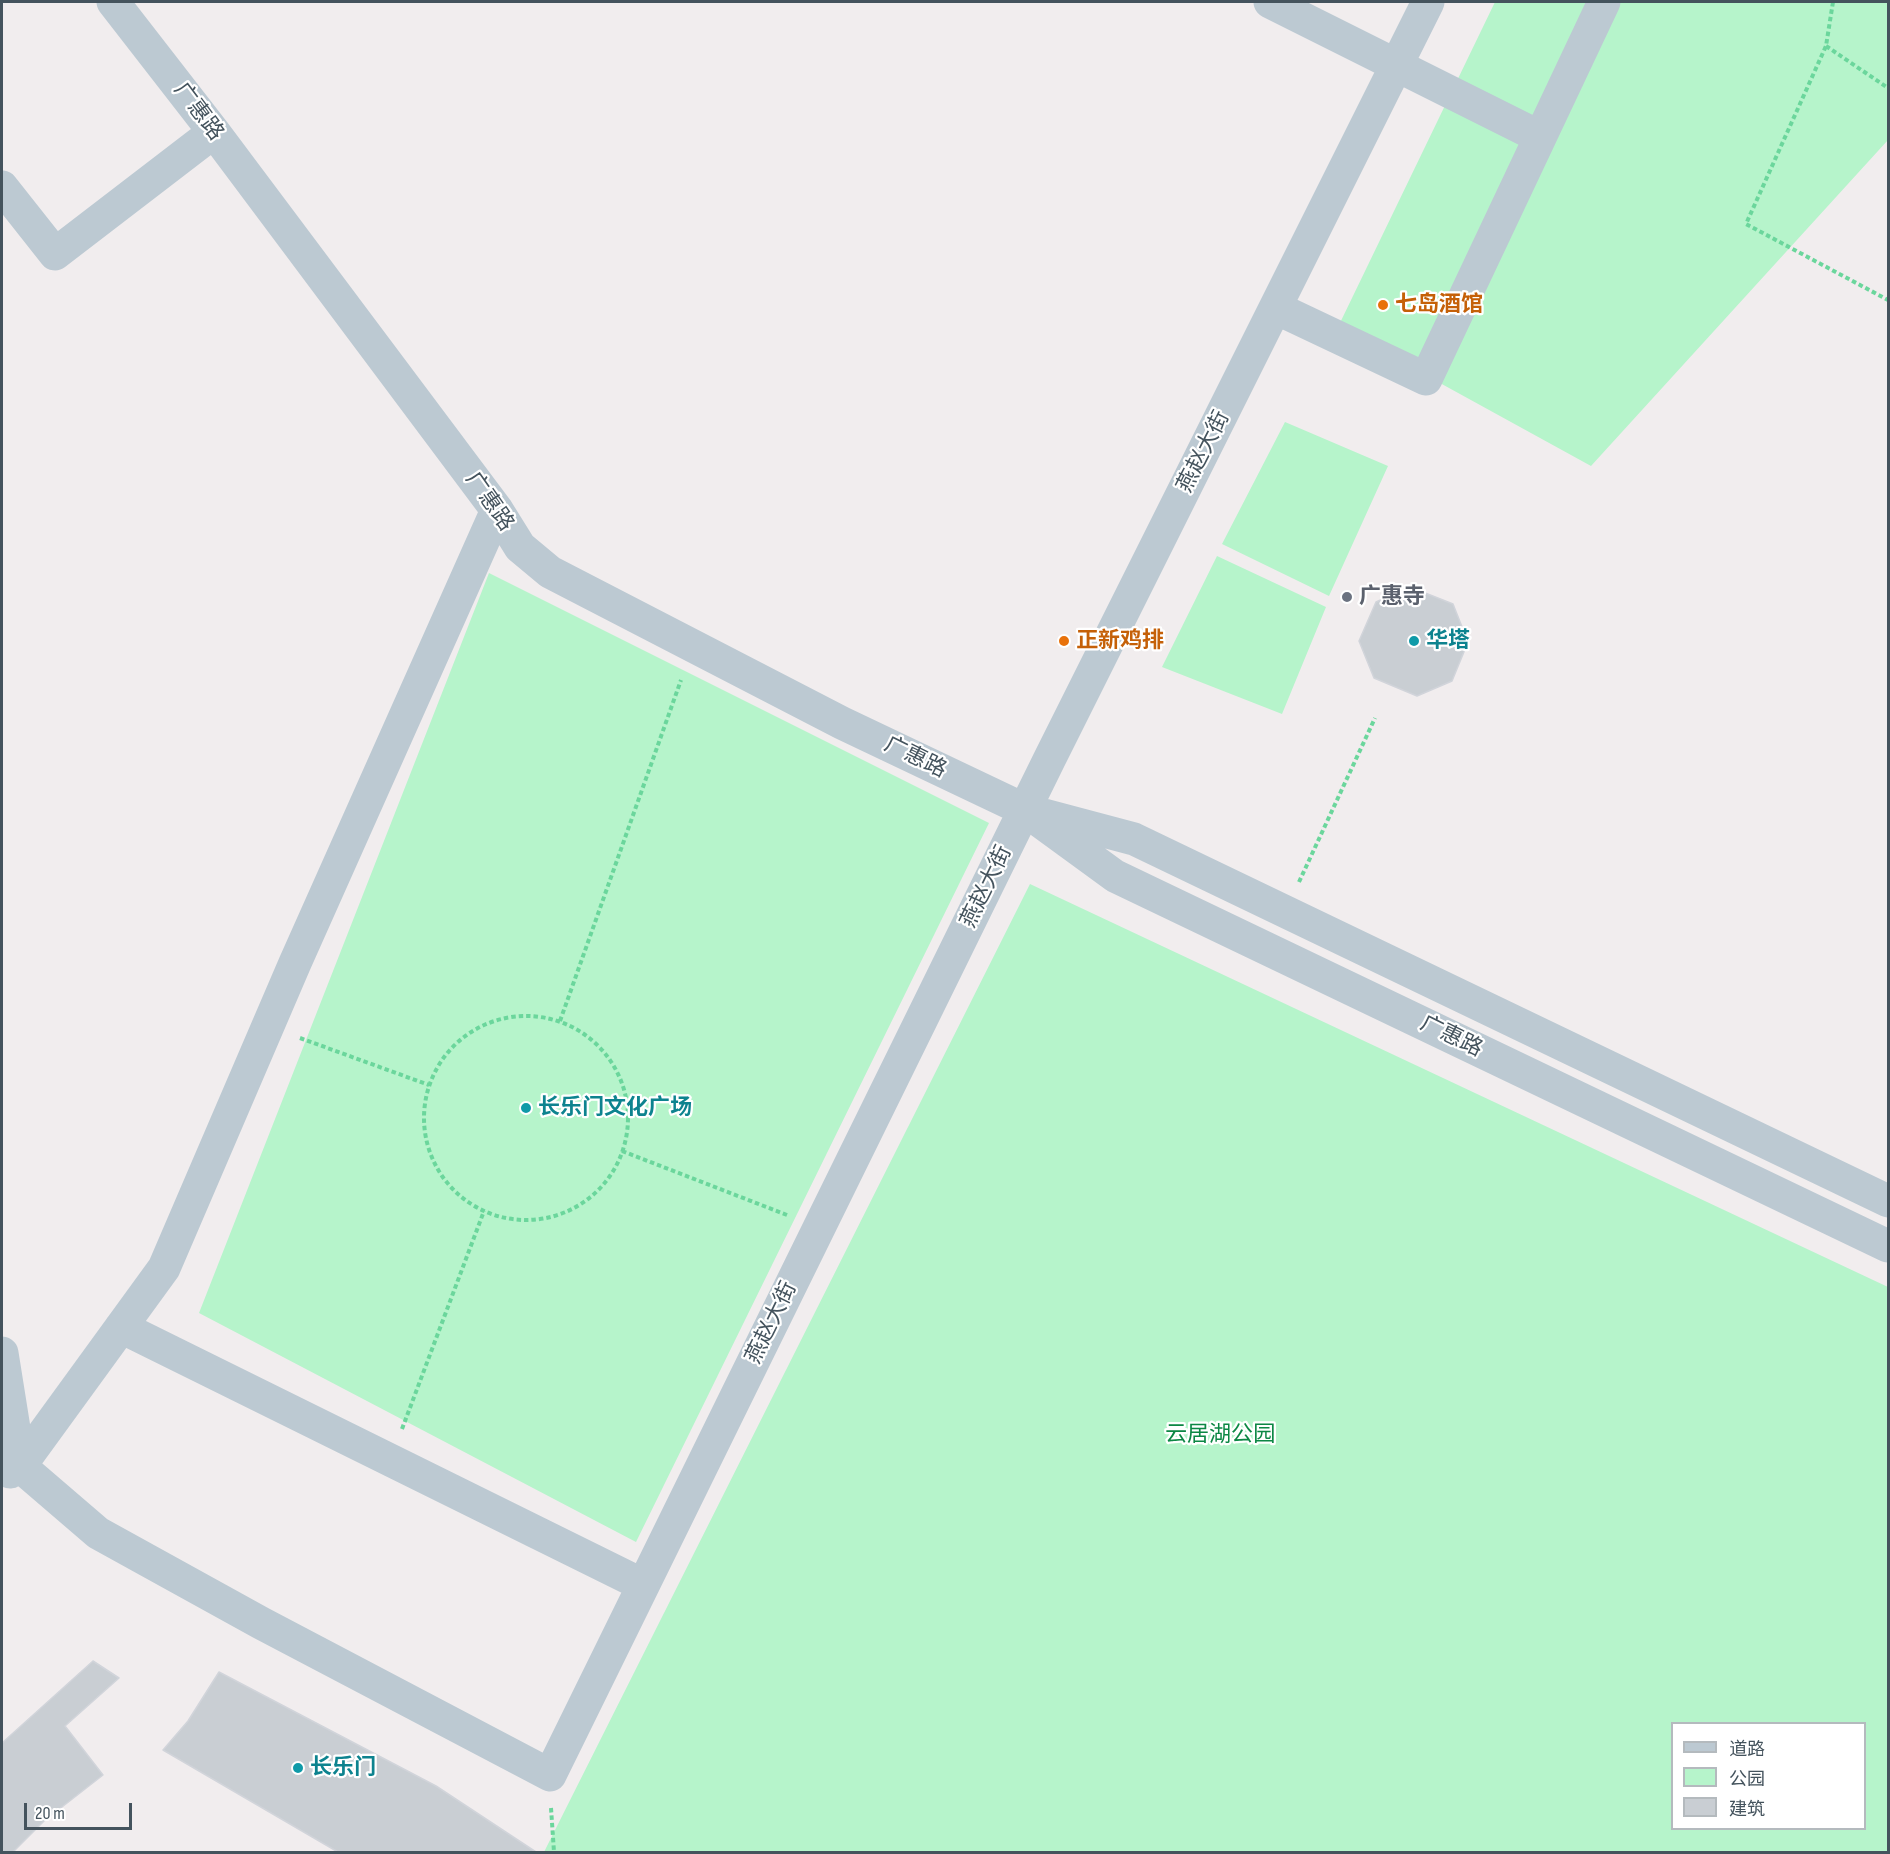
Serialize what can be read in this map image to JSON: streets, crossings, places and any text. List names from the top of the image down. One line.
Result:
{"streets":{"street":["广惠路","燕赵大街"]},"crossings":[["广惠路","燕赵大街"]],"parks":["云居湖公园"],"places":["七岛酒馆","广惠寺","正新鸡排","华塔","长乐门文化广场","长乐门"],"legend":["道路","公园","建筑"],"scale_bar":"20 m"}
